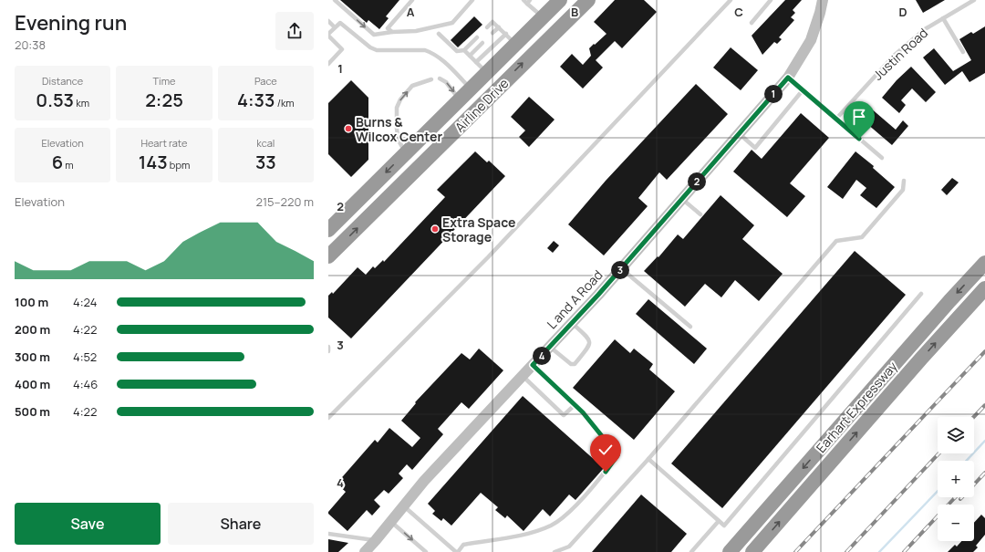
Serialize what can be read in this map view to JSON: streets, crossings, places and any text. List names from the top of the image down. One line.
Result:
{"streets":{"highway":["Airline Drive","Earhart Expressway"],"street":["L and A Road"],"lane":["Justin Road"]},"places":["Burns & Wilcox Center","Extra Space Storage"],"page":{"heading":["Evening run","20:38"],"stats":[["Distance","0.53 km"],["Time","2:25"],["Pace","4:33 /km"],["Elevation","6 m"],["Heart rate","143 bpm"],["kcal","33"]],"pins":["1","2","3","4"],"chart":["Elevation","215–220 m"],"list":[{"name":"100 m","note":"4:24"},{"name":"200 m","note":"4:22"},{"name":"300 m","note":"4:52"},{"name":"400 m","note":"4:46"},{"name":"500 m","note":"4:22"}],"map_buttons":["+","−"],"buttons":["Save","Share"]},"grid":{"columns":["A","B","C","D"],"rows":["1","2","3","4"]}}
